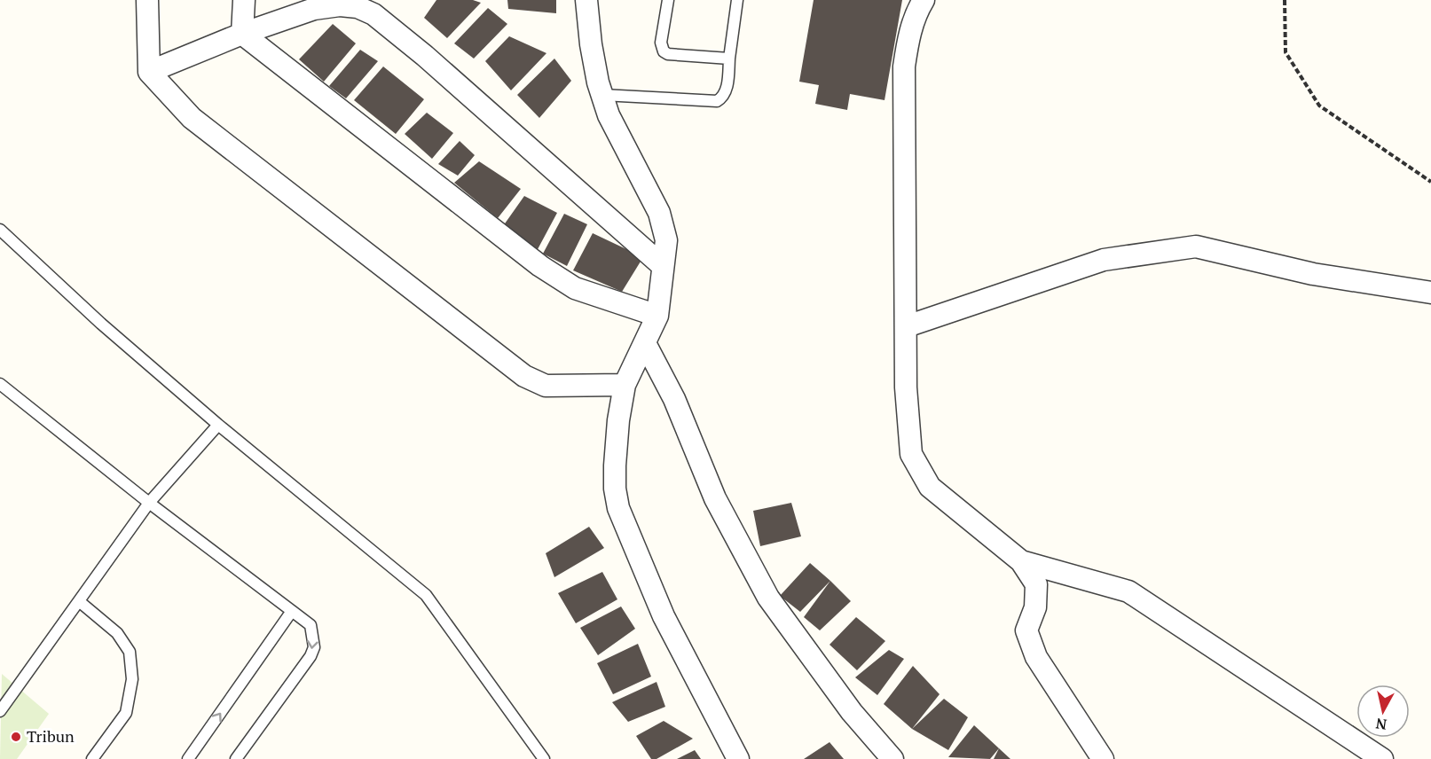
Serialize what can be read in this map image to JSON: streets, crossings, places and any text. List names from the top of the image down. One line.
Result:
{"places":["Tribun"],"north":"bottom"}
